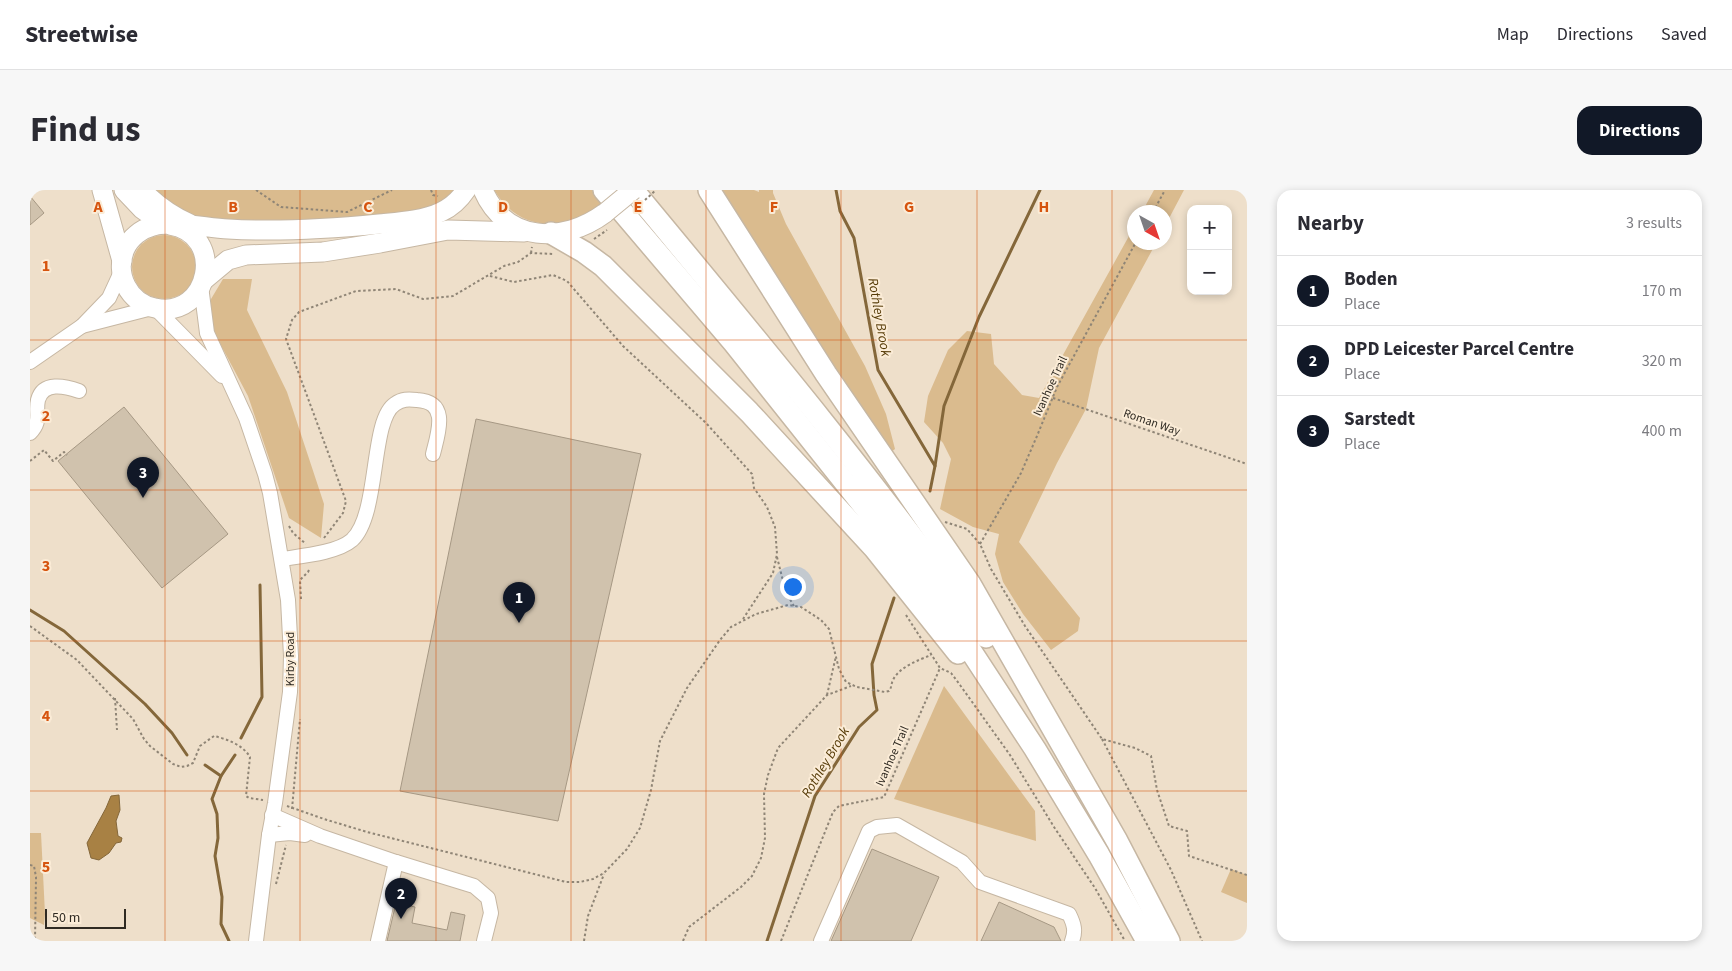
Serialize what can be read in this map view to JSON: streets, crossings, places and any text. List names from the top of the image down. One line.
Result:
{"streets":{"street":["Kirby Road"],"path":["Ivanhoe Trail","Roman Way"]},"crossings":[["Ivanhoe Trail","Roman Way"]],"water":["Rothley Brook"],"scale_bar":"50 m","north":"bottom right","page":{"header":"Streetwise","nav":["Map","Directions","Saved"],"title":"Find us","buttons":"Directions","heading":["Nearby","3 results"],"map_buttons":["+","−"],"list":[{"mark":"1","name":"Boden","note":"Place","value":"170 m"},{"mark":"2","name":"DPD Leicester Parcel Centre","note":"Place","value":"320 m"},{"mark":"3","name":"Sarstedt","note":"Place","value":"400 m"}],"pins":["3","1","2"],"scale":"50 m"},"grid":{"columns":["A","B","C","D","E","F","G","H"],"rows":["1","2","3","4","5"]}}
